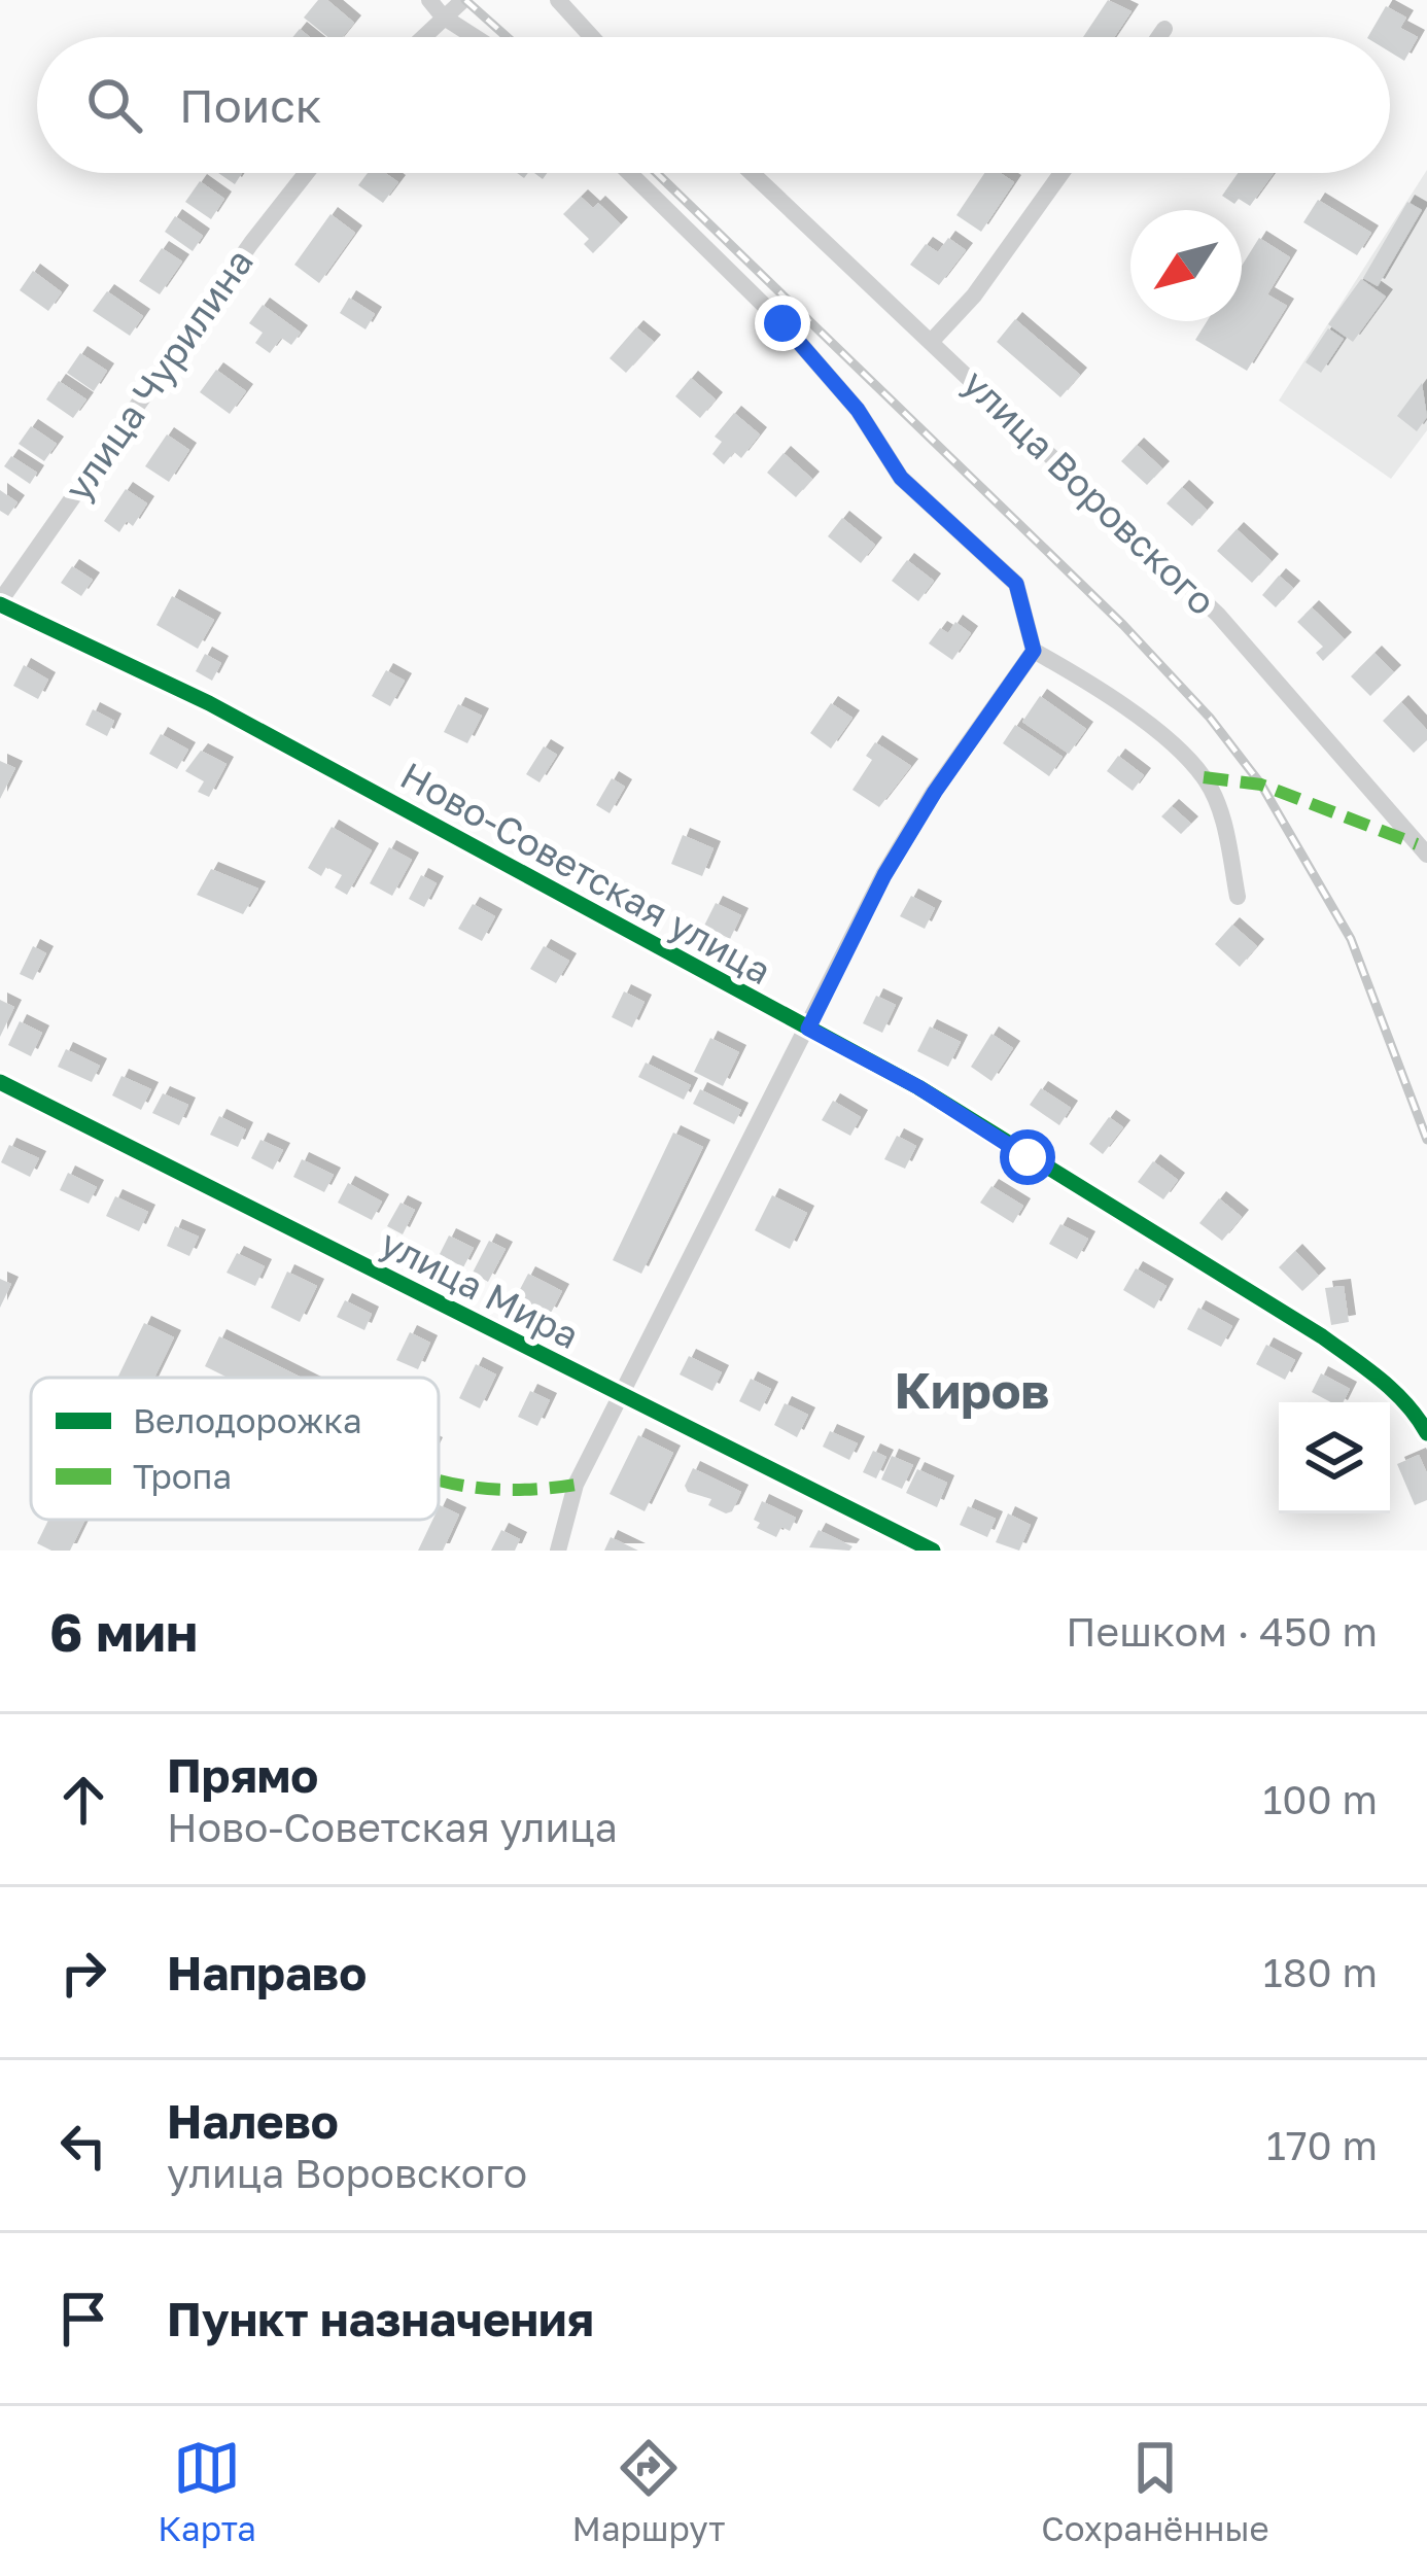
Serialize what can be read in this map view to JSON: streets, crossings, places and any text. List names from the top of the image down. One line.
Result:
{"streets":{"street":["улица Чурилина","улица Воровского","Ново-Советская улица","улица Мира"]},"crossings":[["улица Чурилина","Ново-Советская улица"]],"districts":["Киров"],"legend":["Велодорожка","Тропа"],"north":"bottom left","page":{"search":"Поиск","heading":["6 мин","Пешком · 450 m"],"list":[["Прямо","Ново-Советская улица","100 m"],["Направо","180 m"],["Налево","улица Воровского","170 m"],"Пункт назначения"],"nav":["Карта","Маршрут","Сохранённые"]}}
